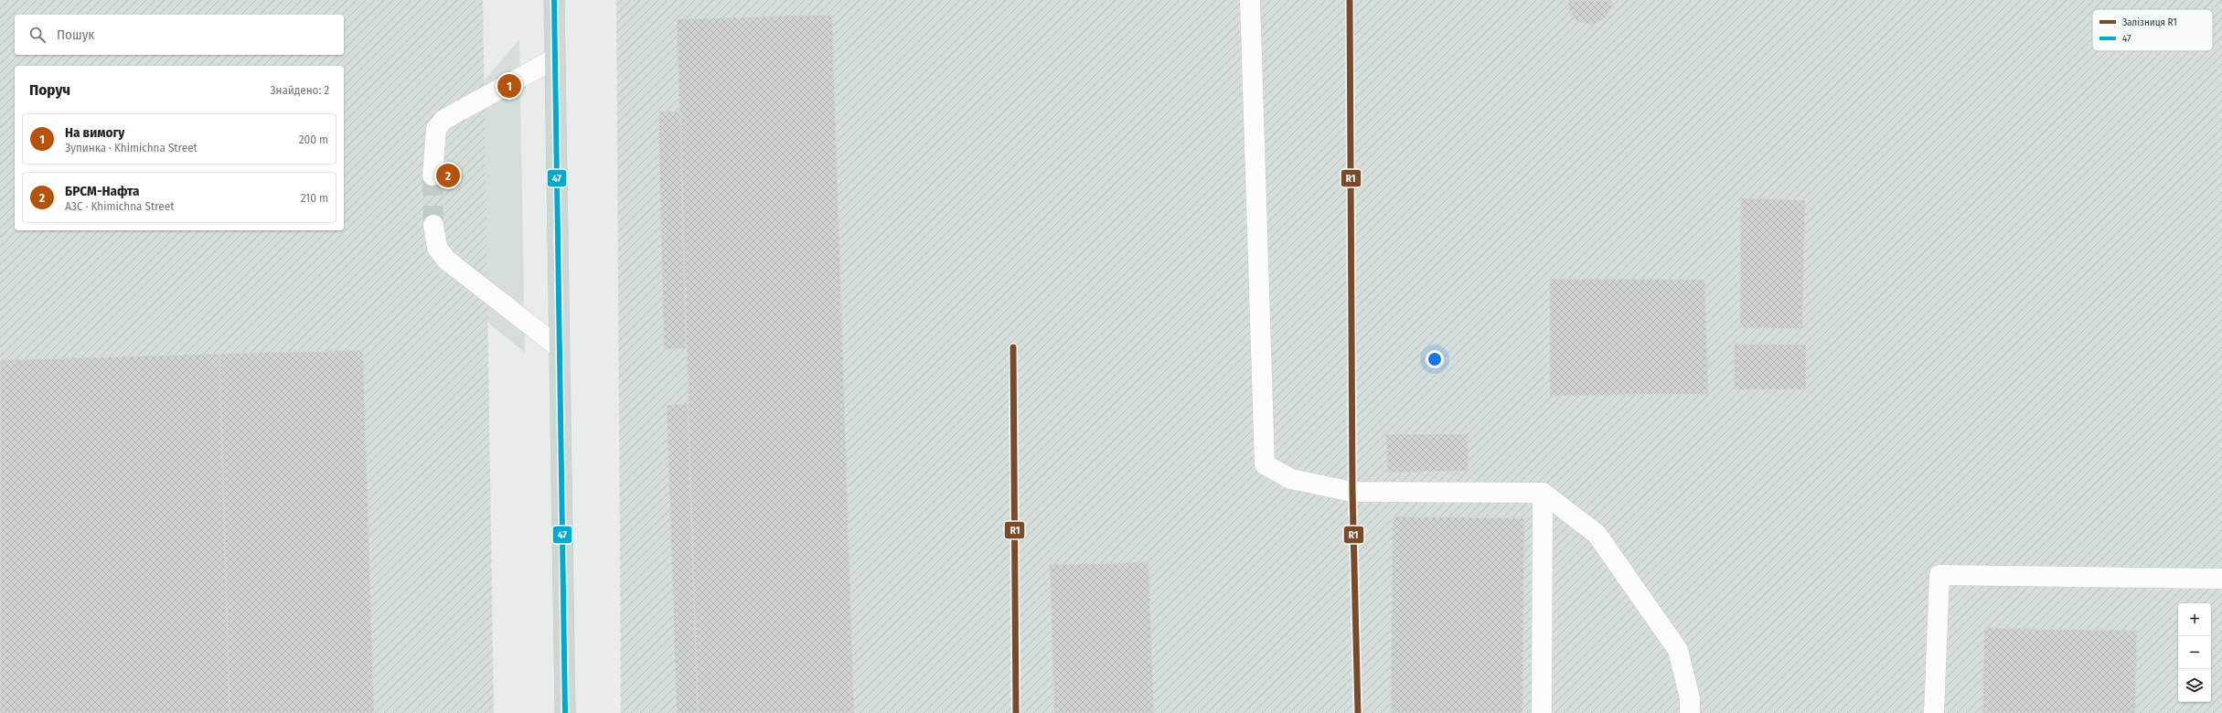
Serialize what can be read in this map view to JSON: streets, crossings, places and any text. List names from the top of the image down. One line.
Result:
{"lines":["rail line R1","transit line 47"],"legend":["Залізниця R1","47"],"page":{"search":"Пошук","heading":["Поруч","Знайдено: 2"],"pins":["1","2"],"list":[{"mark":"1","name":"На вимогу","note":"Зупинка · Khimichna Street","value":"200 m"},{"mark":"2","name":"БРСМ-Нафта","note":"АЗС · Khimichna Street","value":"210 m"}],"map_buttons":["+","−"]}}
